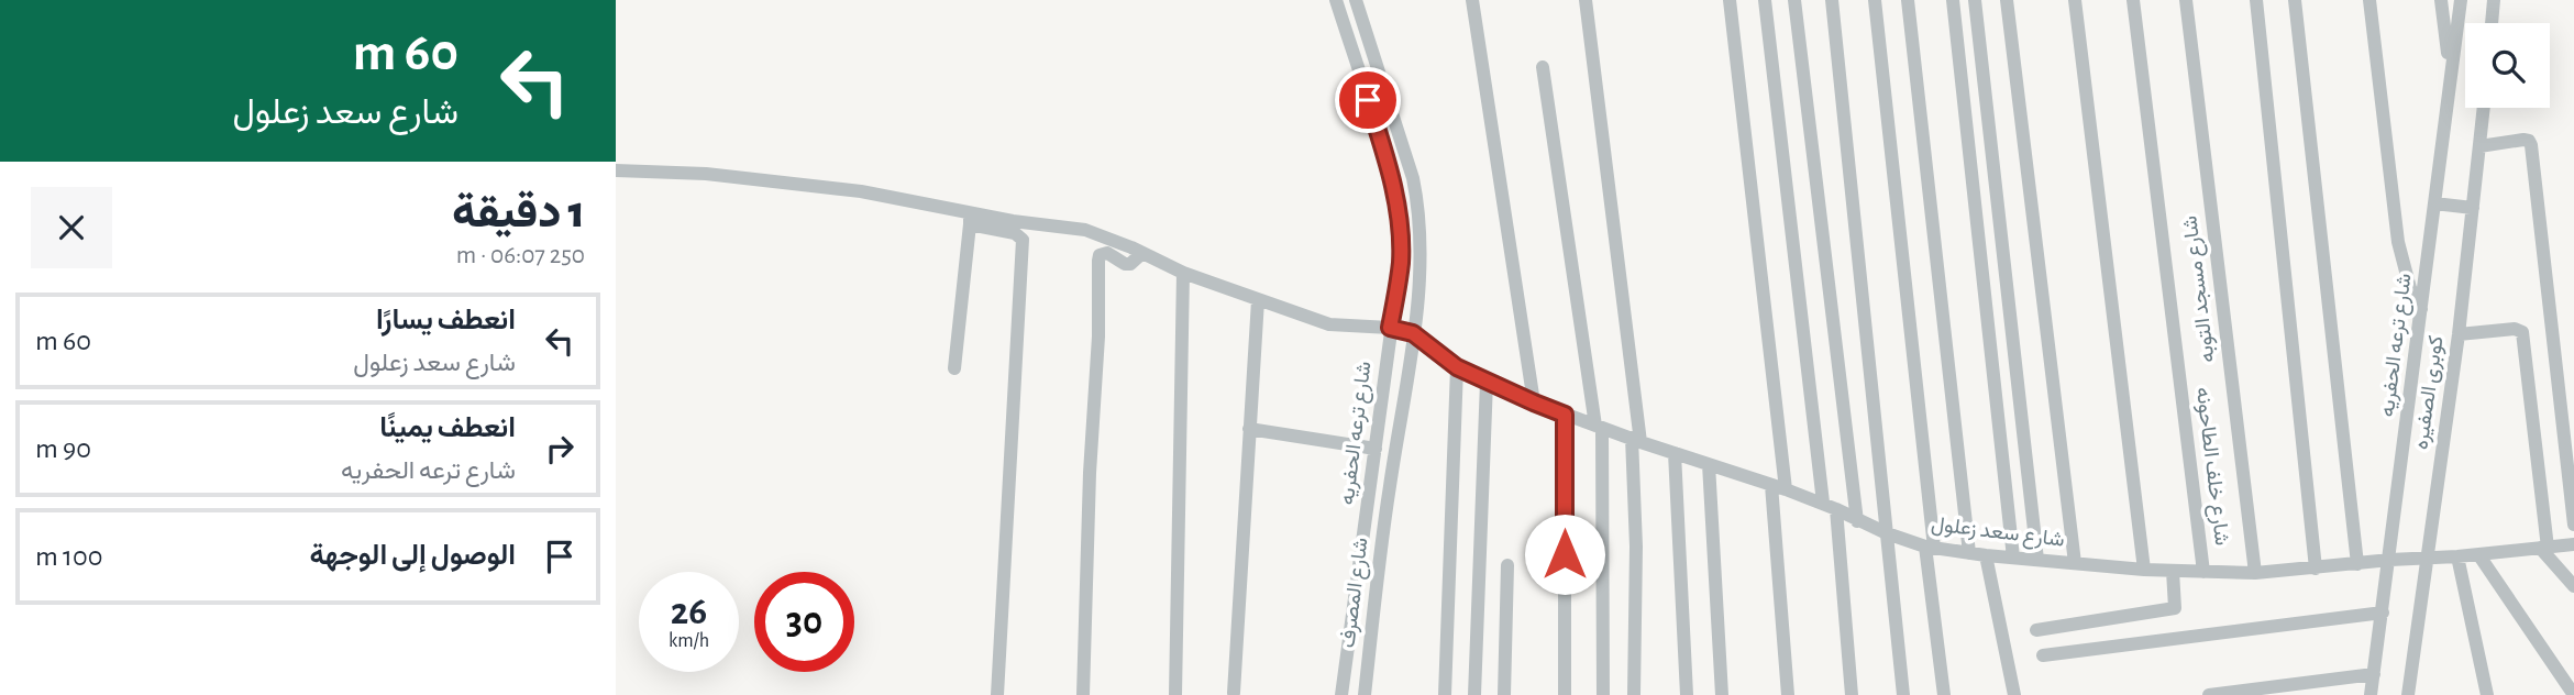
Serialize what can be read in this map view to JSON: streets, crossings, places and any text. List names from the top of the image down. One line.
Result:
{"streets":{"street":["شارع مسجد التوبه","شارع ترعه الحفريه","كوبرى الصفيره","شارع خلف الطاحونه","شارع سعد زعلول","شارع المصرف"]},"crossings":[["شارع مسجد التوبه","شارع سعد زعلول"],["شارع ترعه الحفريه","شارع سعد زعلول"],["كوبرى الصفيره","شارع سعد زعلول"],["شارع خلف الطاحونه","شارع سعد زعلول"],["شارع سعد زعلول","شارع المصرف"]],"page":{"turn":["60 m","شارع سعد زعلول"],"heading":["1 دقيقة","250 m · 06:07"],"list":[{"name":"انعطف يسارًا","note":"شارع سعد زعلول","value":"60 m"},{"name":"انعطف يمينًا","note":"شارع ترعه الحفريه","value":"90 m"},{"name":"الوصول إلى الوجهة","value":"100 m"}],"speed":"26 km/h","limit":"30"}}
